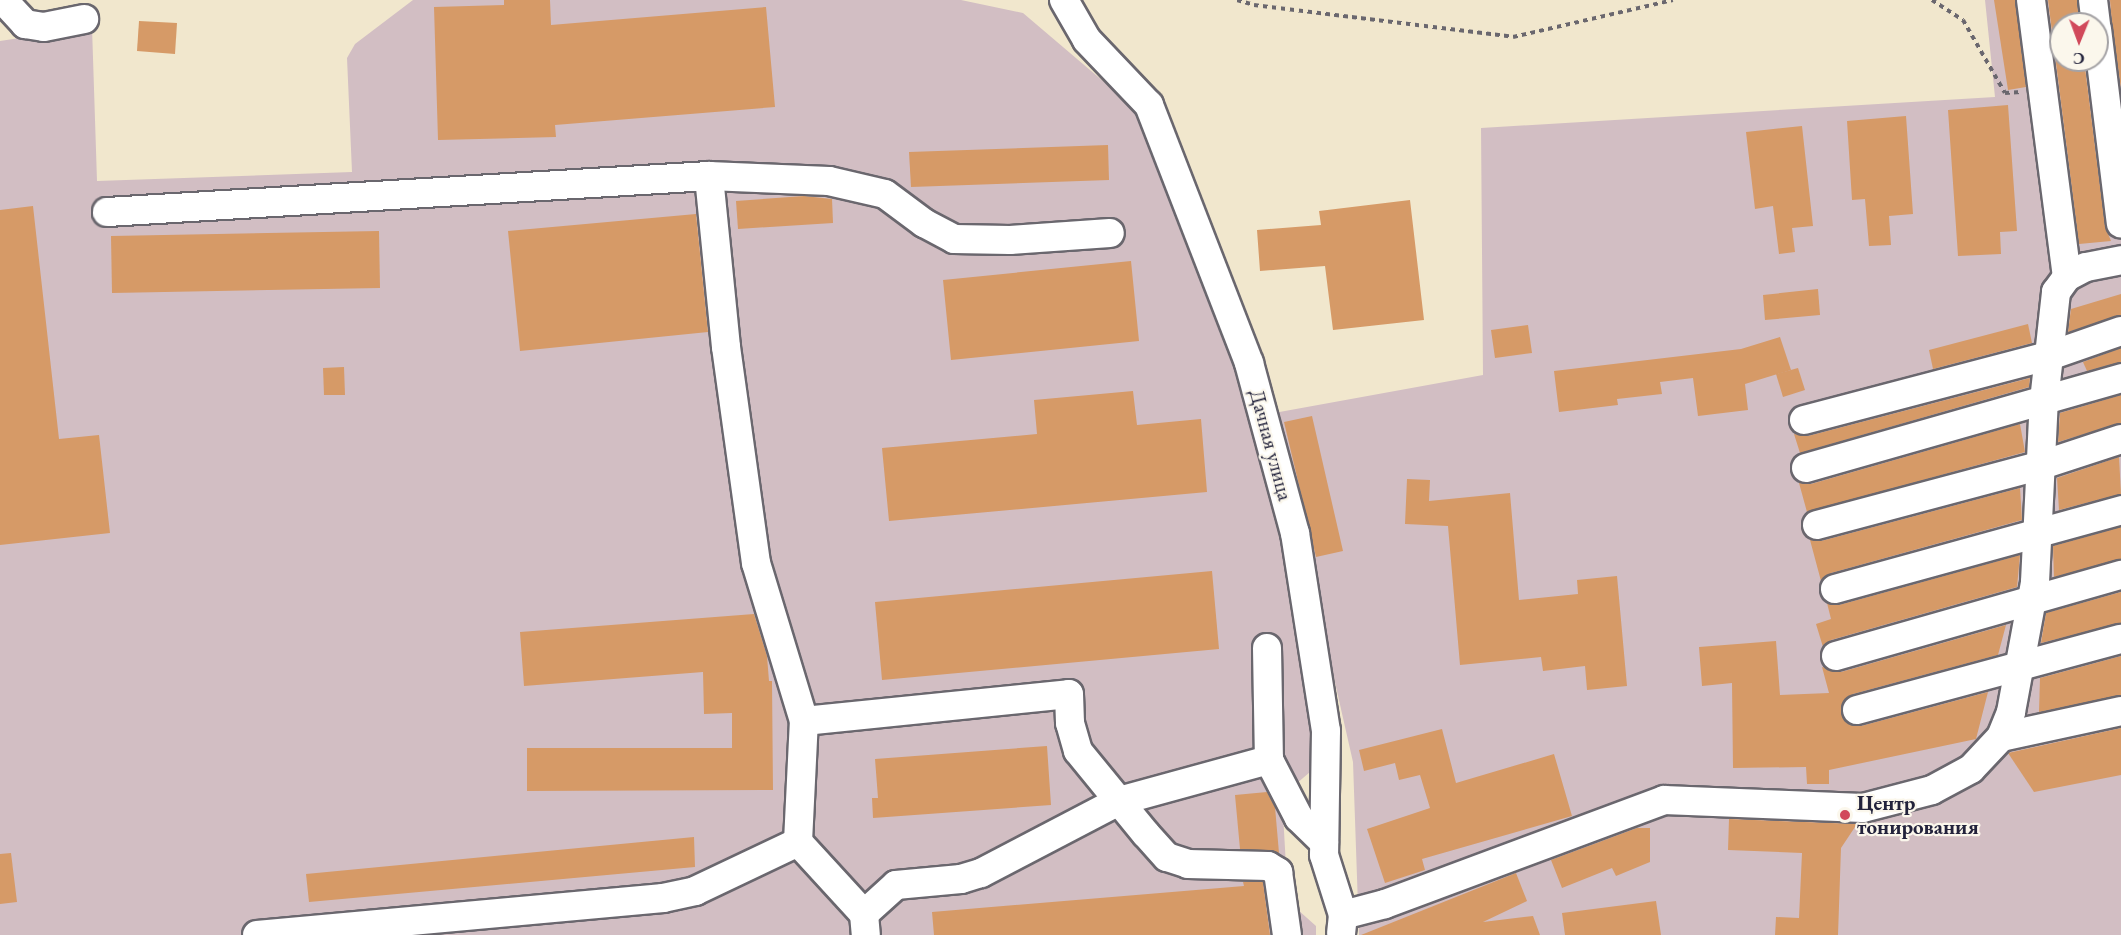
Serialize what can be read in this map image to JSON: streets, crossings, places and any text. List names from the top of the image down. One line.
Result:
{"streets":{"street":["Дачная улица"]},"places":["Центр тонирования"],"north":"bottom"}
